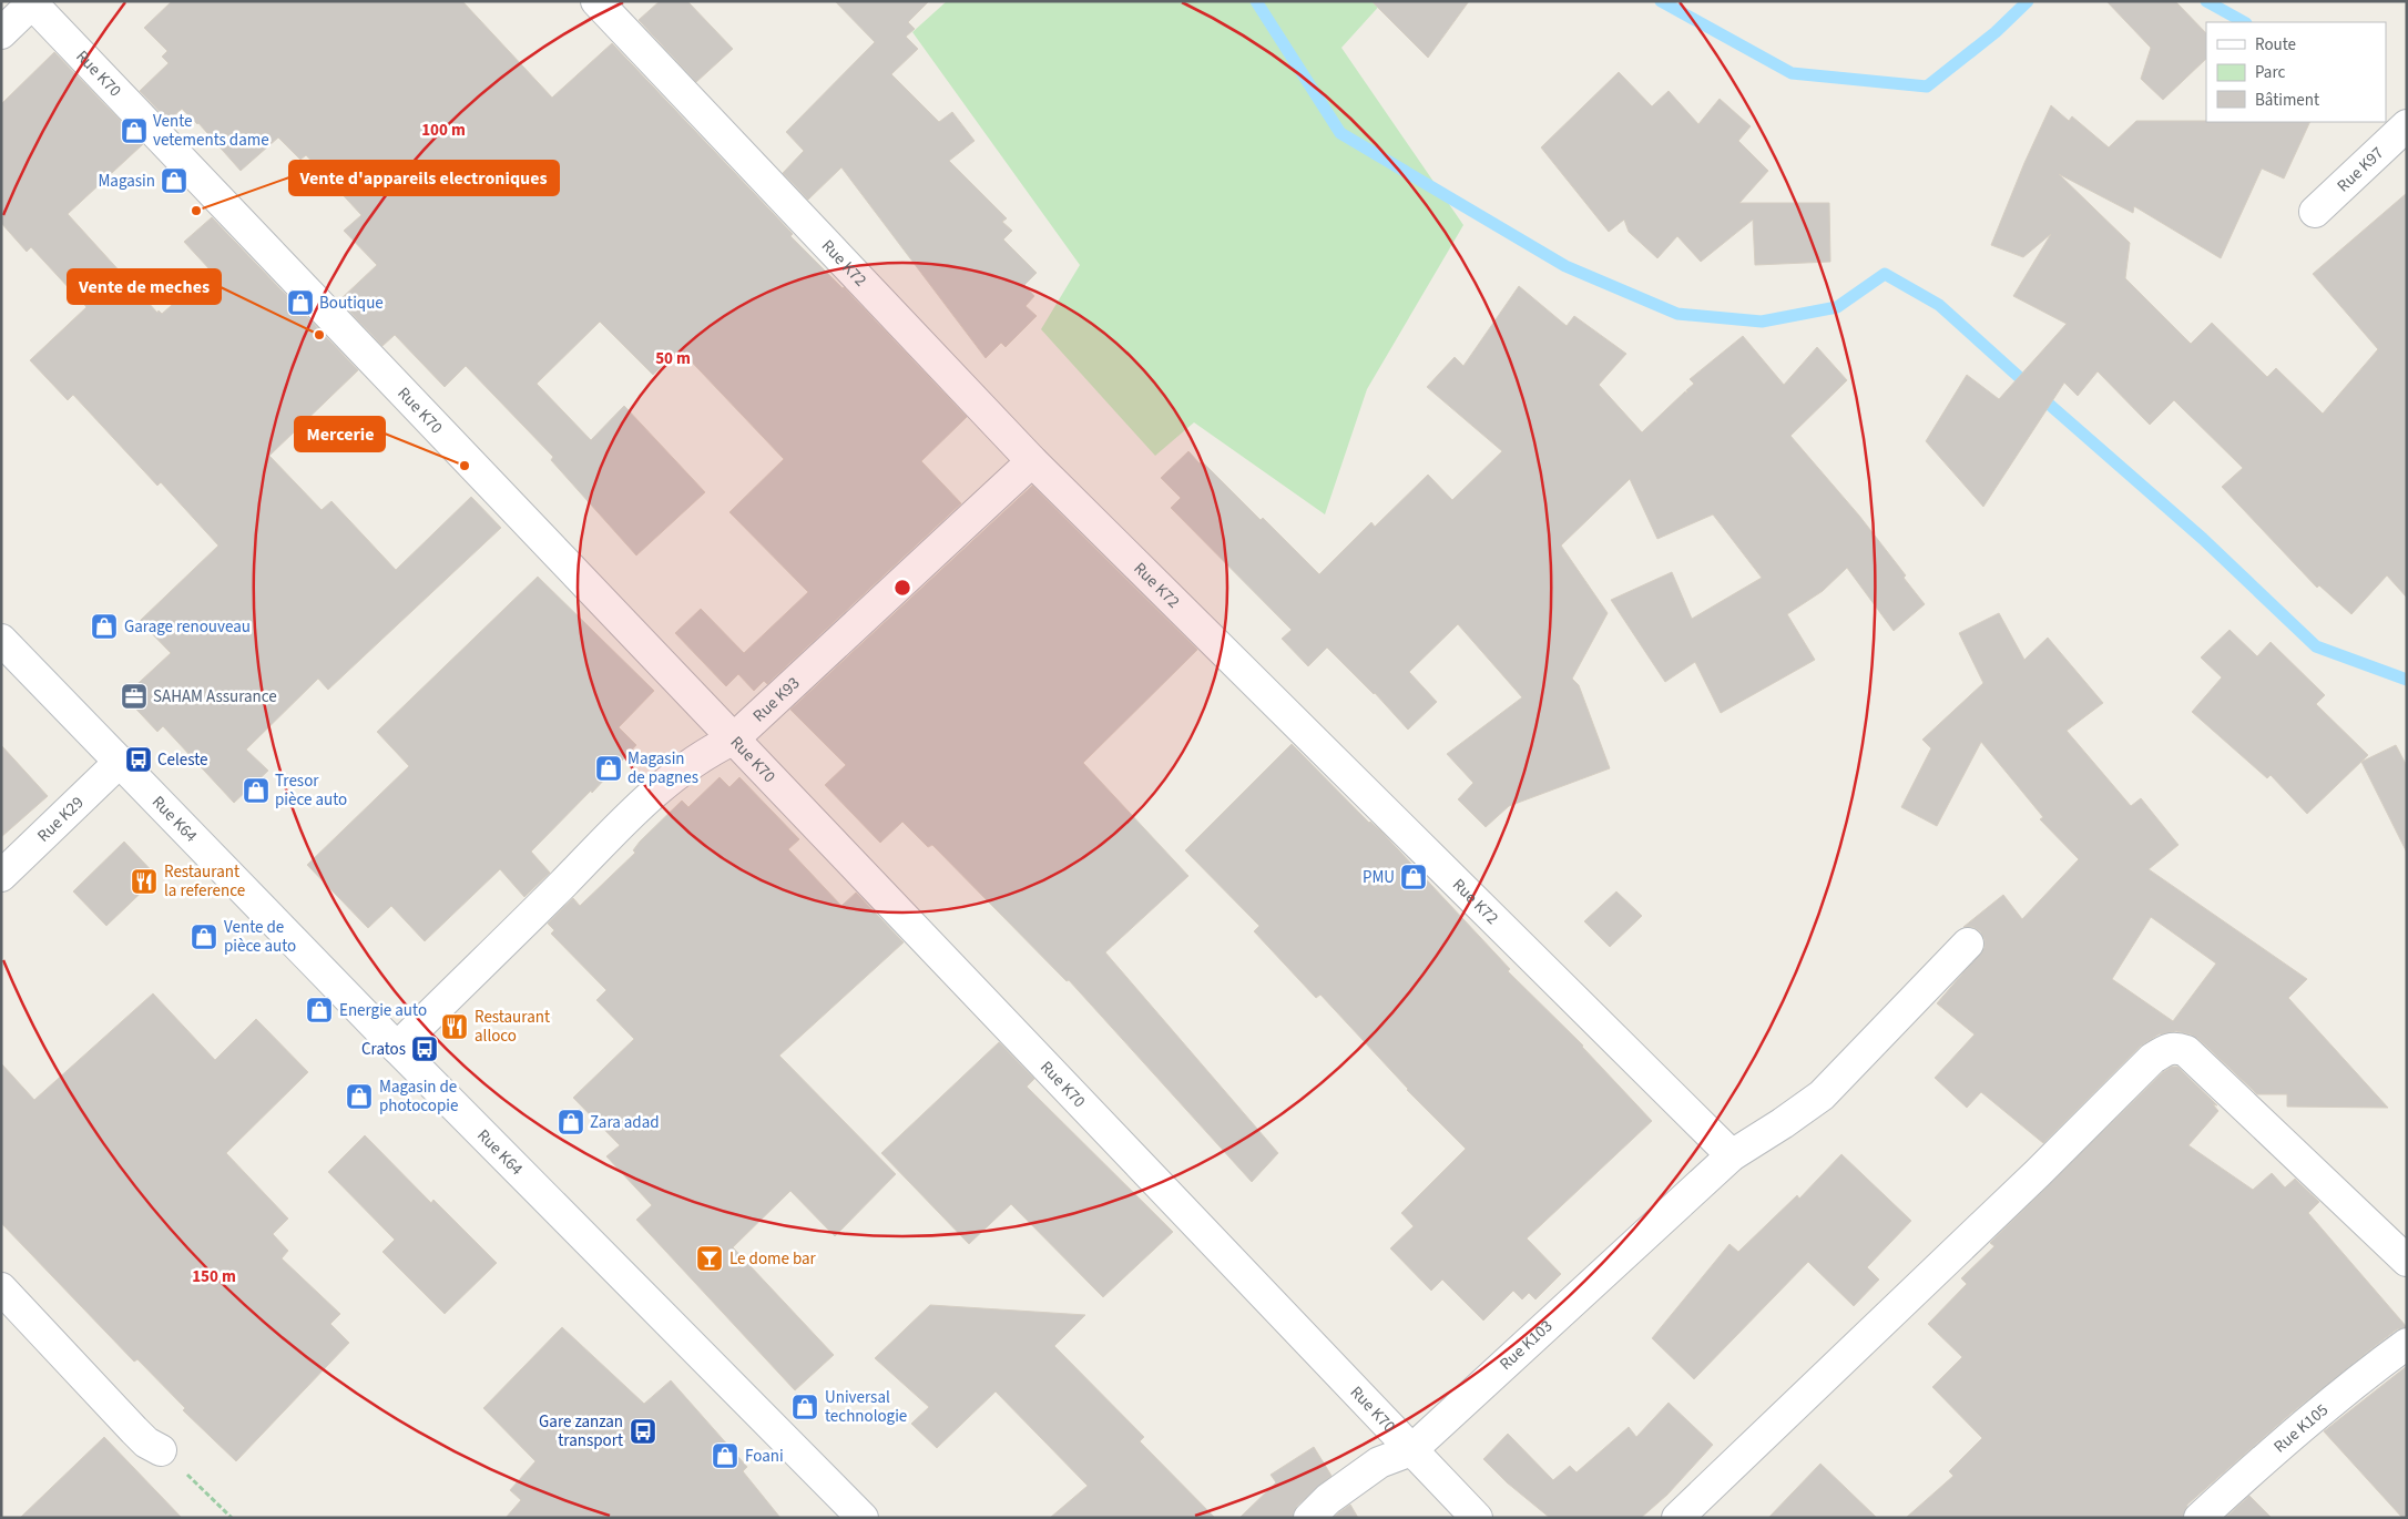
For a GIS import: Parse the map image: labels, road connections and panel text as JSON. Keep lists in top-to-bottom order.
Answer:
{
  "streets": {
    "street": [
      "Rue K70",
      "Rue K97",
      "Rue K72",
      "Rue K93",
      "Rue K29",
      "Rue K64",
      "Rue K103",
      "Rue K105"
    ]
  },
  "crossings": [
    ["Rue K70", "Rue K93"],
    ["Rue K70", "Rue K103"],
    ["Rue K72", "Rue K93"],
    ["Rue K72", "Rue K103"],
    ["Rue K93", "Rue K64"],
    ["Rue K29", "Rue K64"]
  ],
  "places": {
    "shop": [
      "Vente vetements dame",
      "Magasin",
      "Boutique",
      "Garage renouveau",
      "Magasin de pagnes",
      "Tresor pièce auto",
      "PMU",
      "Vente de pièce auto",
      "Energie auto",
      "Magasin de photocopie",
      "Zara adad",
      "Universal technologie",
      "Foani"
    ],
    "other": ["Vente d'appareils electroniques", "Vente de meches", "Mercerie"],
    "office": ["SAHAM Assurance"],
    "bus stop": ["Celeste", "Cratos", "Gare zanzan transport"],
    "restaurant": ["Restaurant la reference", "Restaurant alloco"],
    "bar": ["Le dome bar"]
  },
  "legend": ["Route", "Parc", "Bâtiment"],
  "rings": ["100 m", "50 m", "150 m"]
}
